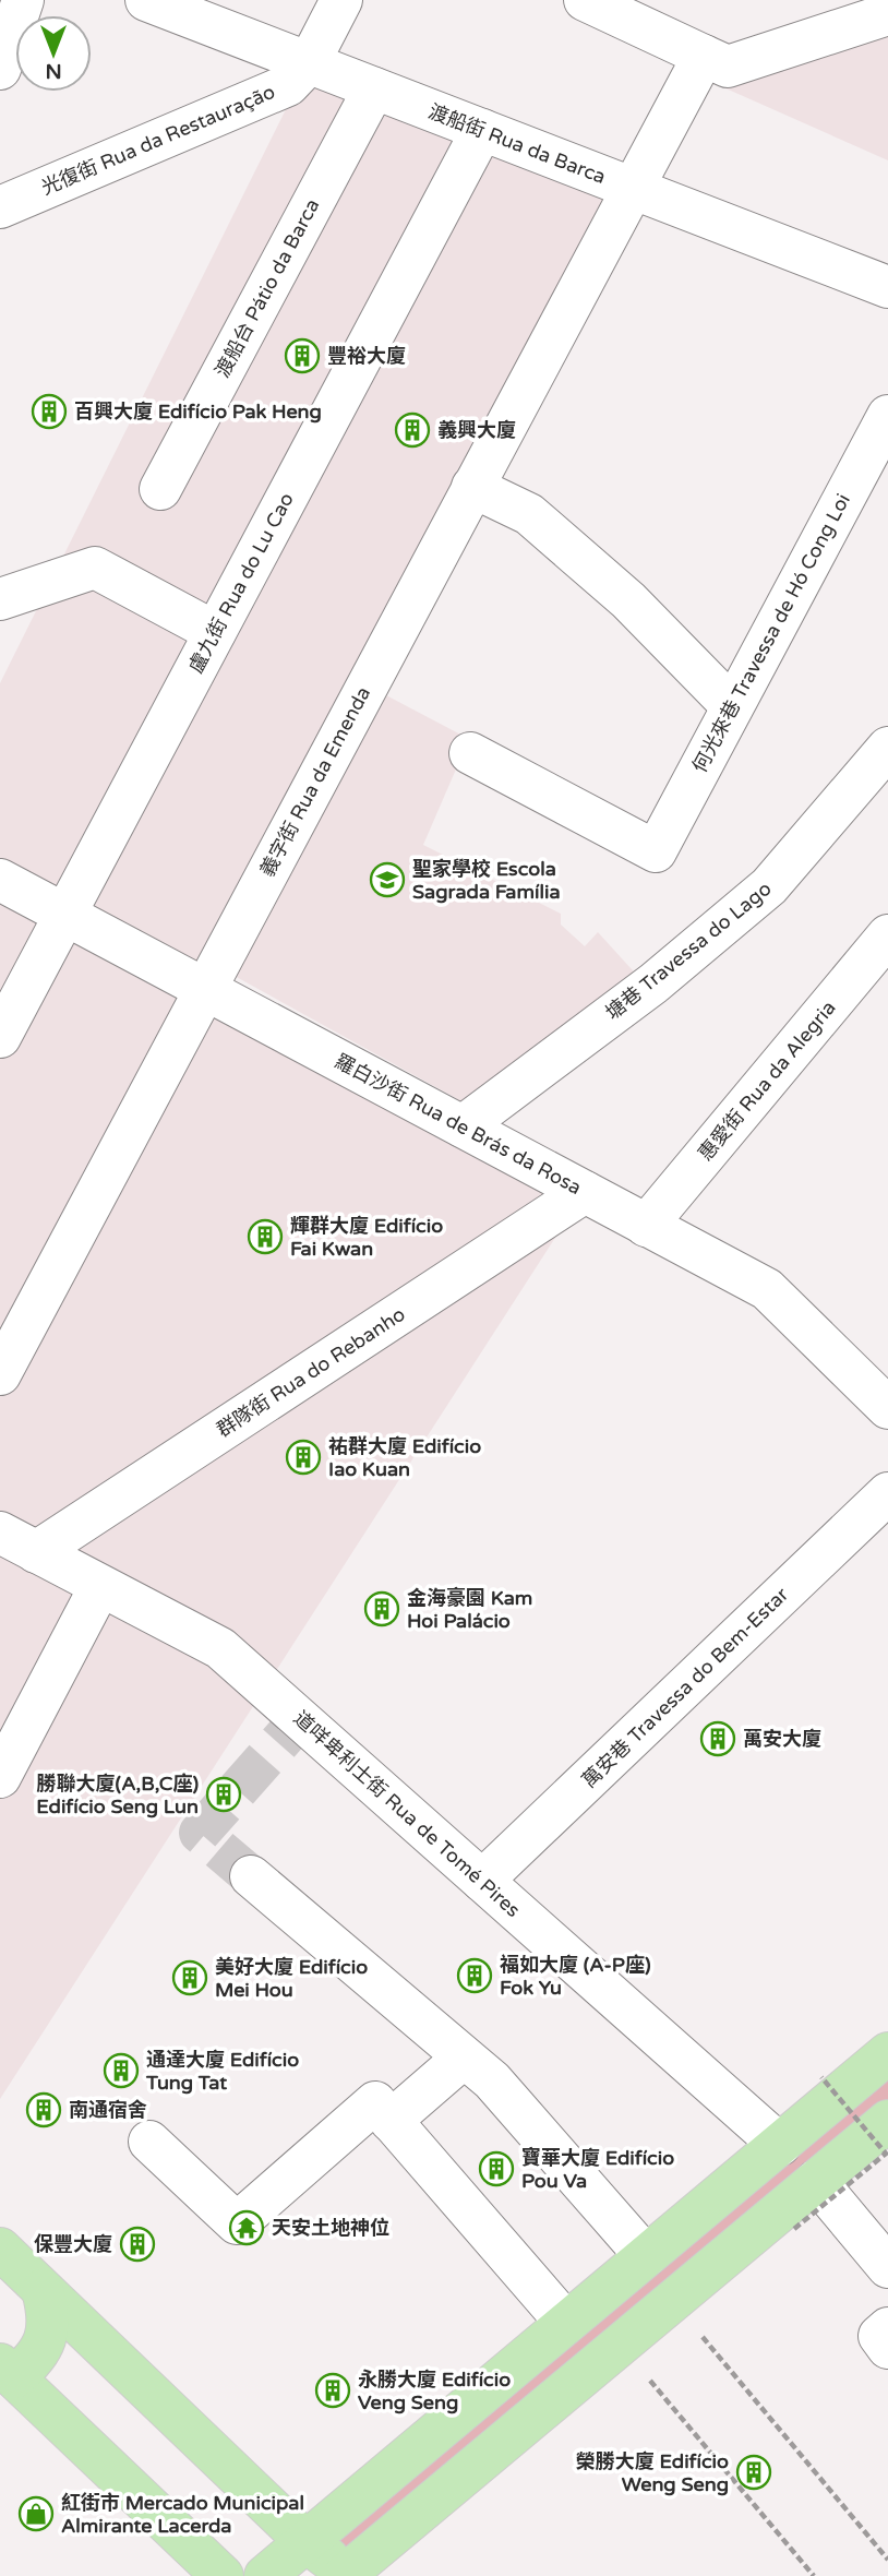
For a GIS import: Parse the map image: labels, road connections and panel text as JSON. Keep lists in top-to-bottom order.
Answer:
{
  "streets": {
    "street": [
      "光復街 Rua da Restauração",
      "渡船街 Rua da Barca",
      "渡船台 Pátio da Barca",
      "盧九街 Rua do Lu Cao",
      "何光來巷 Travessa de Hó Cong Loi",
      "義字街 Rua da Emenda",
      "塘巷 Travessa do Lago",
      "惠愛街 Rua da Alegria",
      "羅白沙街 Rua de Brás da Rosa",
      "群隊街 Rua do Rebanho",
      "萬安巷 Travessa do Bem-Estar",
      "道咩卑利士街 Rua de Tomé Pires"
    ]
  },
  "crossings": [
    ["光復街 Rua da Restauração", "渡船街 Rua da Barca"],
    ["渡船街 Rua da Barca", "渡船台 Pátio da Barca"],
    ["渡船街 Rua da Barca", "盧九街 Rua do Lu Cao"],
    ["渡船街 Rua da Barca", "義字街 Rua da Emenda"],
    ["盧九街 Rua do Lu Cao", "羅白沙街 Rua de Brás da Rosa"],
    ["義字街 Rua da Emenda", "羅白沙街 Rua de Brás da Rosa"],
    ["塘巷 Travessa do Lago", "羅白沙街 Rua de Brás da Rosa"],
    ["惠愛街 Rua da Alegria", "羅白沙街 Rua de Brás da Rosa"],
    ["羅白沙街 Rua de Brás da Rosa", "群隊街 Rua do Rebanho"],
    ["群隊街 Rua do Rebanho", "道咩卑利士街 Rua de Tomé Pires"],
    ["萬安巷 Travessa do Bem-Estar", "道咩卑利士街 Rua de Tomé Pires"]
  ],
  "places": {
    "building": [
      "豐裕大廈",
      "百興大廈 Edifício Pak Heng",
      "義興大廈",
      "輝群大廈 Edifício Fai Kwan",
      "祐群大廈 Edifício Iao Kuan",
      "金海豪園 Kam Hoi Palácio",
      "萬安大廈",
      "勝聯大廈(A,B,C座) Edifício Seng Lun",
      "福如大廈 (A-P座) Fok Yu",
      "美好大廈 Edifício Mei Hou",
      "通達大廈 Edifício Tung Tat",
      "南通宿舍",
      "寶華大廈 Edifício Pou Va",
      "保豐大廈",
      "永勝大廈 Edifício Veng Seng",
      "榮勝大廈 Edifício Weng Seng"
    ],
    "school or university": ["聖家學校 Escola Sagrada Família"],
    "temple": ["天安土地神位"],
    "shop": ["紅街市 Mercado Municipal Almirante Lacerda"]
  },
  "north": "bottom"
}
